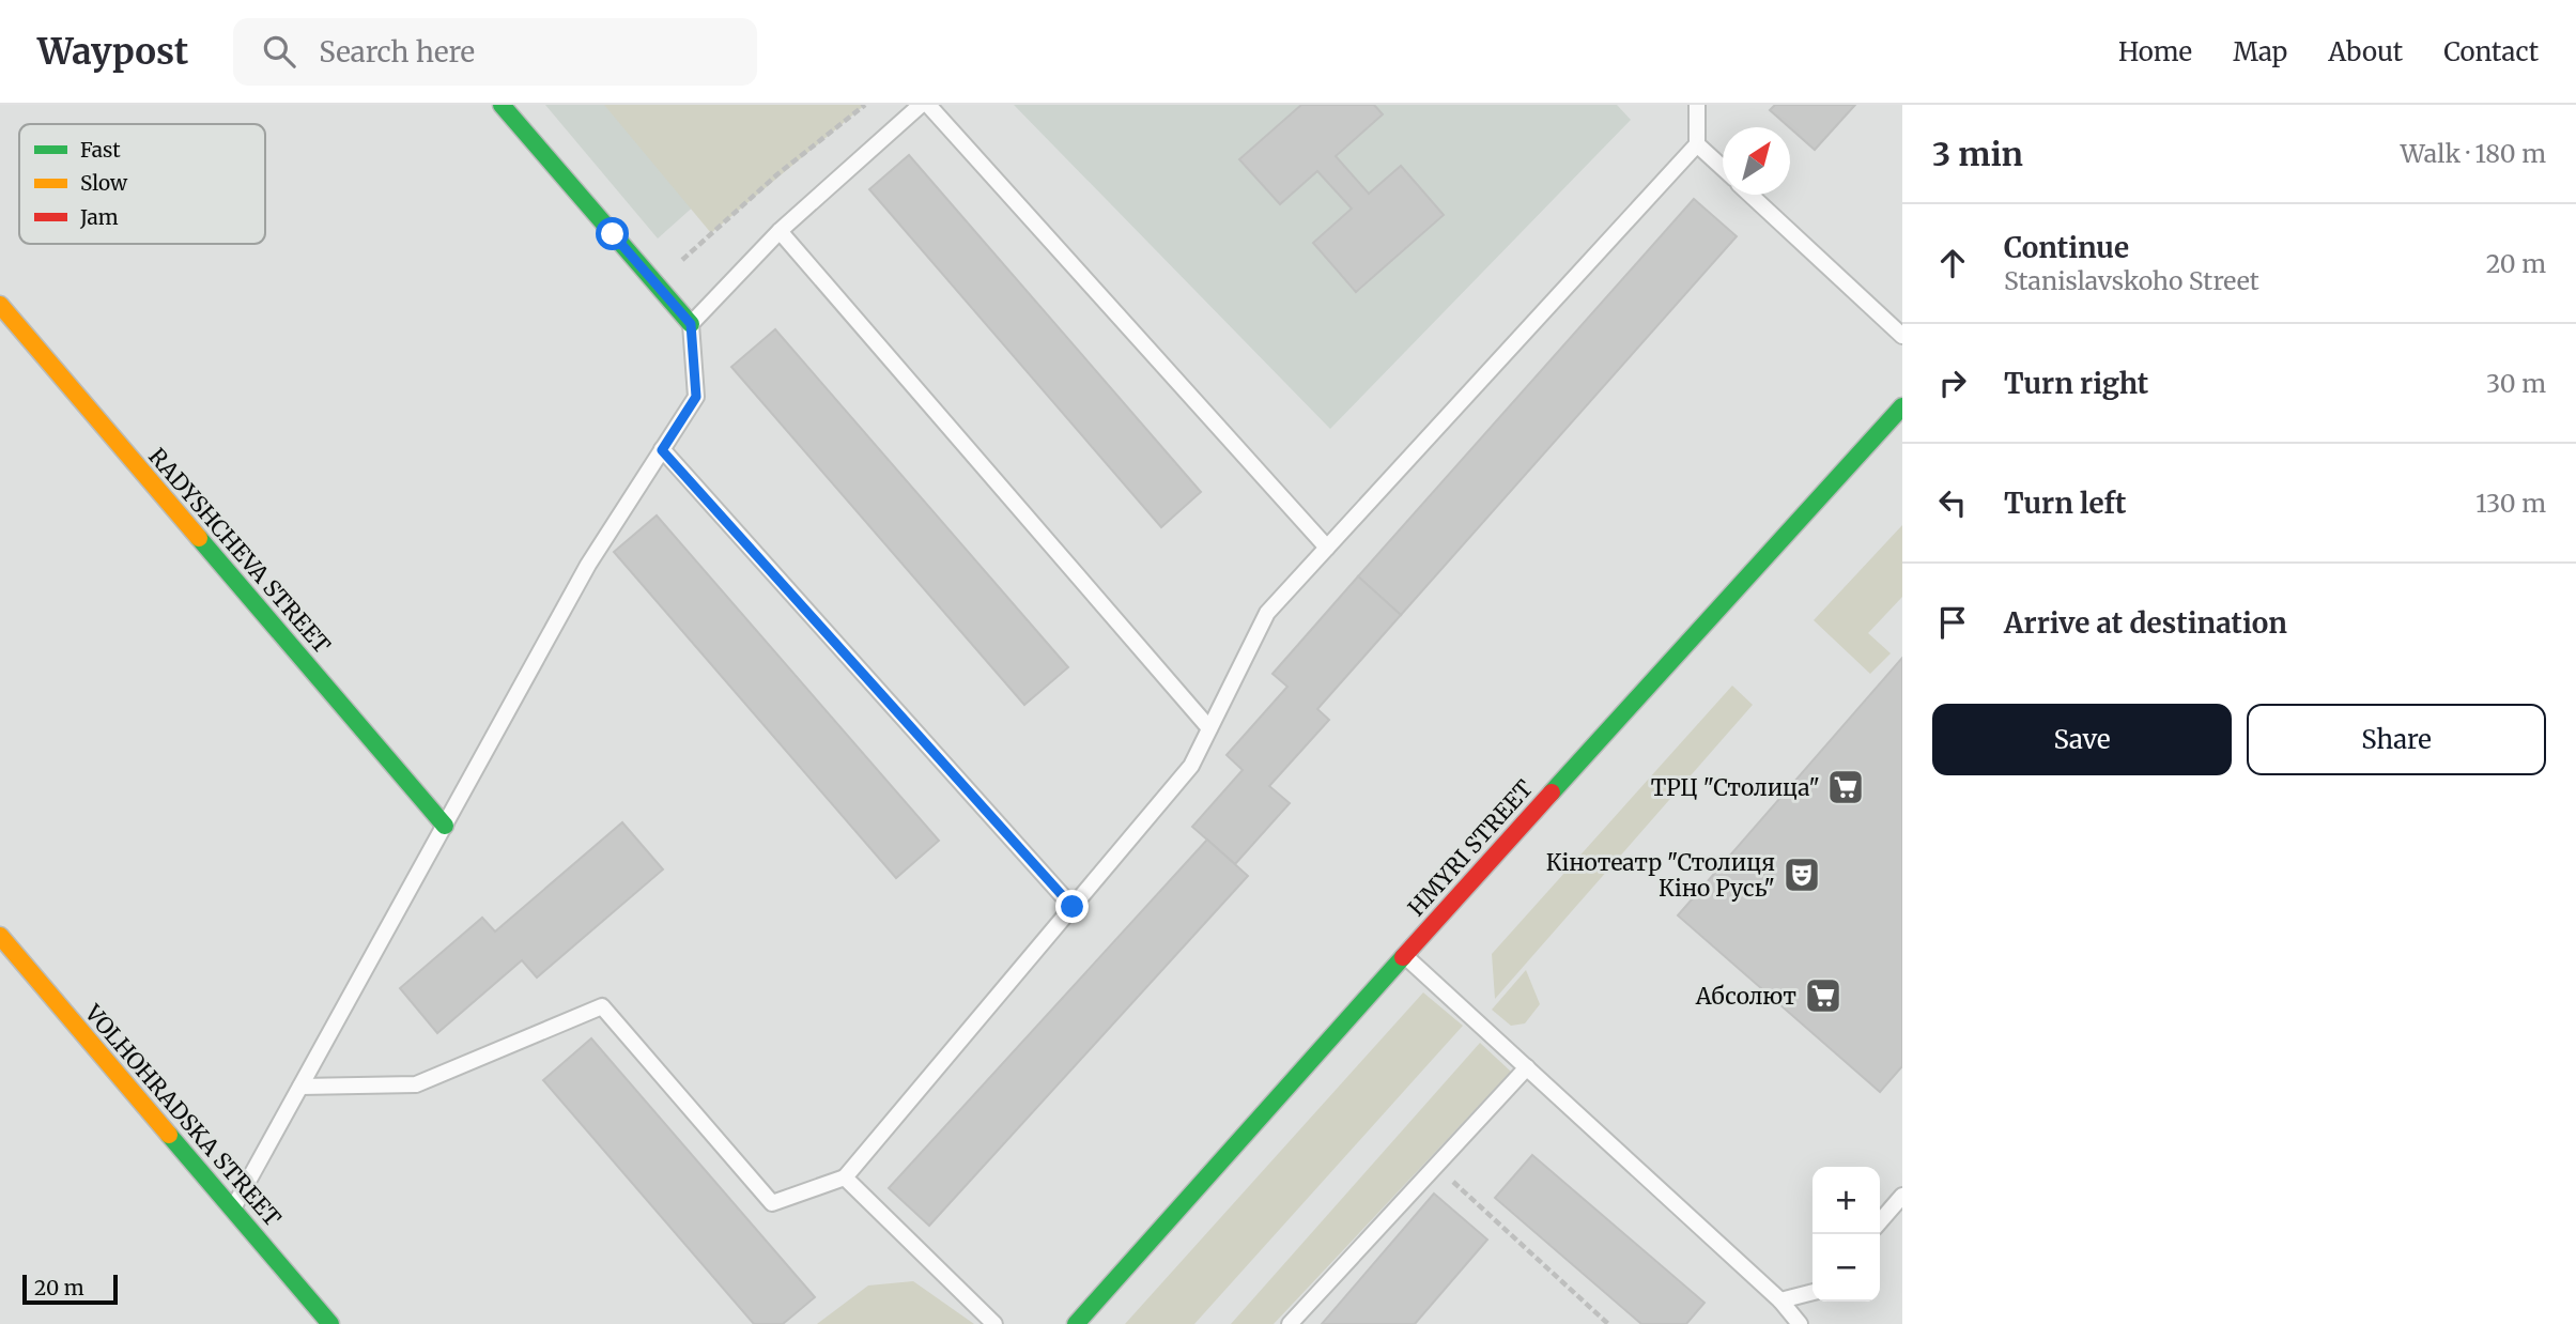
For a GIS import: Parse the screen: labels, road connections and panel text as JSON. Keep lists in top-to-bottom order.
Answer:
{
  "streets": {
    "street": ["RADYSHCHEVA STREET", "HMYRI STREET", "VOLHOHRADSKA STREET"]
  },
  "places": {
    "supermarket": ["ТРЦ \"Столица\"", "Абсолют"],
    "theatre": ["Кінотеатр \"Столиця Кіно Русь\""]
  },
  "legend": ["Fast", "Slow", "Jam"],
  "scale_bar": "20 m",
  "north": "top right",
  "page": {
    "header": "Waypost",
    "search": "Search here",
    "nav": [
      "Home",
      "Map",
      "About",
      "Contact"
    ],
    "heading": ["3 min", "Walk · 180 m"],
    "list": [
      ["Continue", "Stanislavskoho Street", "20 m"],
      ["Turn right", "30 m"],
      ["Turn left", "130 m"],
      "Arrive at destination"
    ],
    "buttons": ["Save", "Share"],
    "map_buttons": ["+", "−"],
    "scale": "20 m"
  }
}
